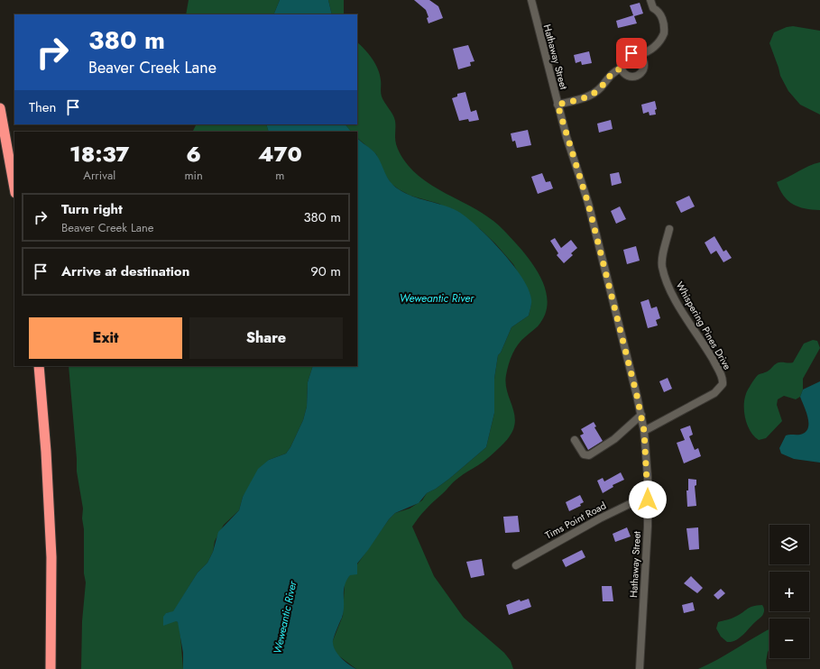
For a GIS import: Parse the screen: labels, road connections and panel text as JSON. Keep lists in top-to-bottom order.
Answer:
{
  "streets": {
    "street": ["Hathaway Street", "Whispering Pines Drive", "Tims Point Road"]
  },
  "crossings": [
    ["Hathaway Street", "Whispering Pines Drive"],
    ["Hathaway Street", "Tims Point Road"]
  ],
  "water": ["Weweantic River"],
  "page": {
    "turn": ["380 m", "Beaver Creek Lane"],
    "then": "Then",
    "eta": [
      "18:37",
      "Arrival",
      "6",
      "min",
      "470",
      "m"
    ],
    "list": [
      {
        "name": "Turn right",
        "note": "Beaver Creek Lane",
        "value": "380 m"
      },
      {
        "name": "Arrive at destination",
        "value": "90 m"
      }
    ],
    "buttons": ["Exit", "Share"],
    "map_buttons": ["+", "−"]
  }
}
